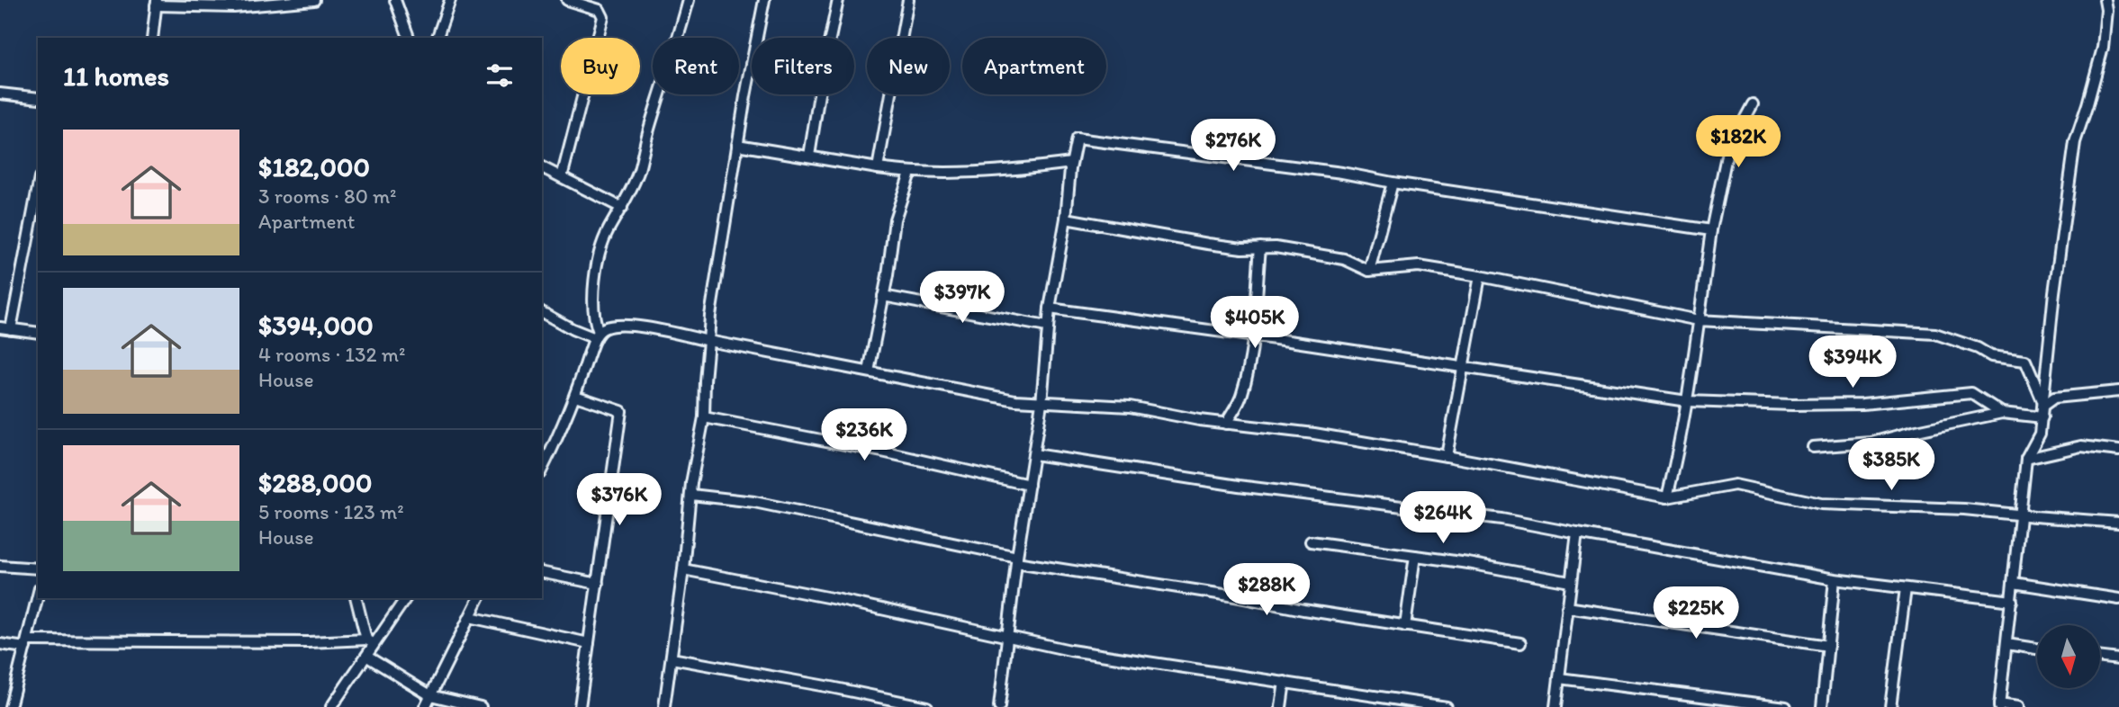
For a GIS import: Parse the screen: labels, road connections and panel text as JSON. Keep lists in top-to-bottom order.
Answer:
{
  "north": "bottom",
  "page": {
    "chip": [
      "Buy",
      "Rent",
      "Filters",
      "New",
      "Apartment"
    ],
    "heading": "11 homes",
    "list": [
      {
        "name": "$182,000",
        "note": "3 rooms · 80 m² · Apartment"
      },
      {
        "name": "$394,000",
        "note": "4 rooms · 132 m² · House"
      },
      {
        "name": "$288,000",
        "note": "5 rooms · 123 m² · House"
      }
    ],
    "price": [
      "$182K",
      "$276K",
      "$397K",
      "$405K",
      "$394K",
      "$236K",
      "$385K",
      "$376K",
      "$264K",
      "$288K",
      "$225K"
    ]
  }
}
